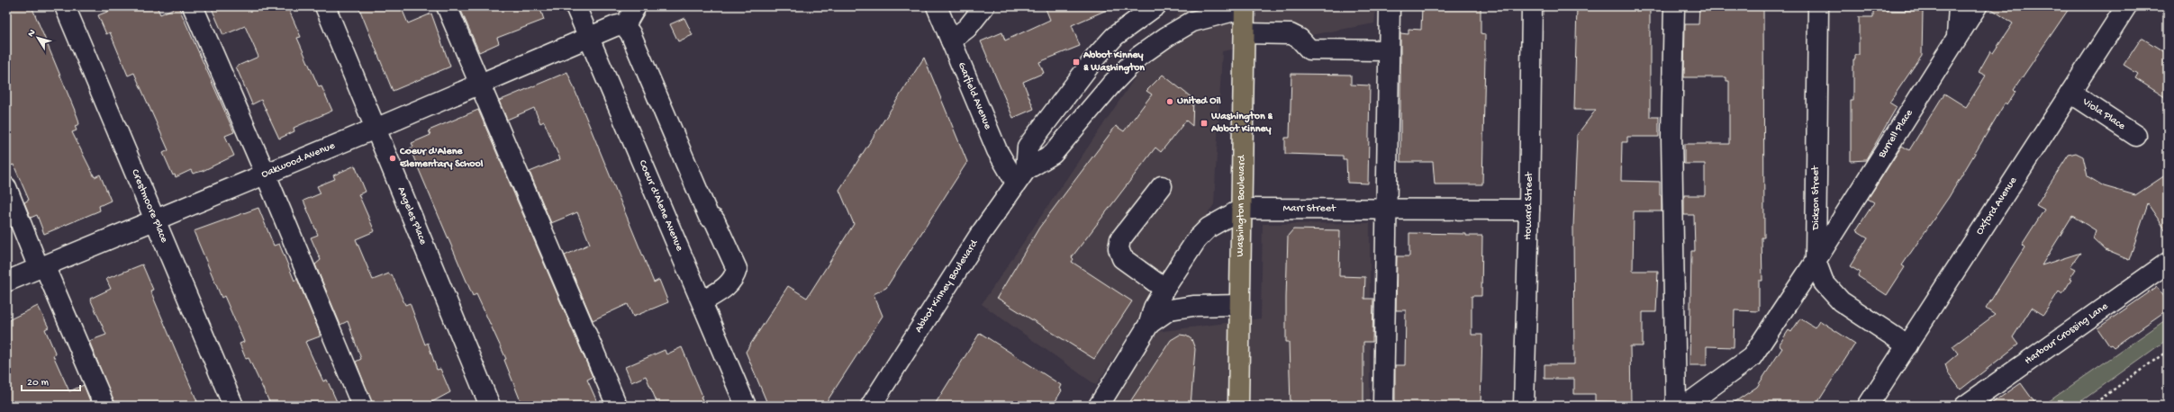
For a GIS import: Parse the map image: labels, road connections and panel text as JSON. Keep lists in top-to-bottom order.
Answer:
{
  "streets": {
    "main road": ["Washington Boulevard"],
    "street": [
      "Garfield Avenue",
      "Viola Place",
      "Burrell Place",
      "Oakwood Avenue",
      "Dickson Street",
      "Crestmoore Place",
      "Coeur d'Alene Avenue",
      "Howard Street",
      "Oxford Avenue",
      "Marr Street",
      "Angeles Place",
      "Abbot Kinney Boulevard",
      "Harbour Crossing Lane"
    ]
  },
  "crossings": [
    ["Garfield Avenue", "Abbot Kinney Boulevard"],
    ["Viola Place", "Oxford Avenue"],
    ["Burrell Place", "Dickson Street"],
    ["Oakwood Avenue", "Crestmoore Place"],
    ["Oakwood Avenue", "Coeur d'Alene Avenue"],
    ["Oakwood Avenue", "Angeles Place"],
    ["Dickson Street", "Oxford Avenue"],
    ["Washington Boulevard", "Marr Street"],
    ["Washington Boulevard", "Abbot Kinney Boulevard"],
    ["Howard Street", "Marr Street"]
  ],
  "places": {
    "transit": ["Abbot Kinney & Washington", "Washington & Abbot Kinney"],
    "other": ["United Oil", "Coeur d'Alene Elementary School"]
  },
  "scale_bar": "20 m",
  "north": "top left"
}
